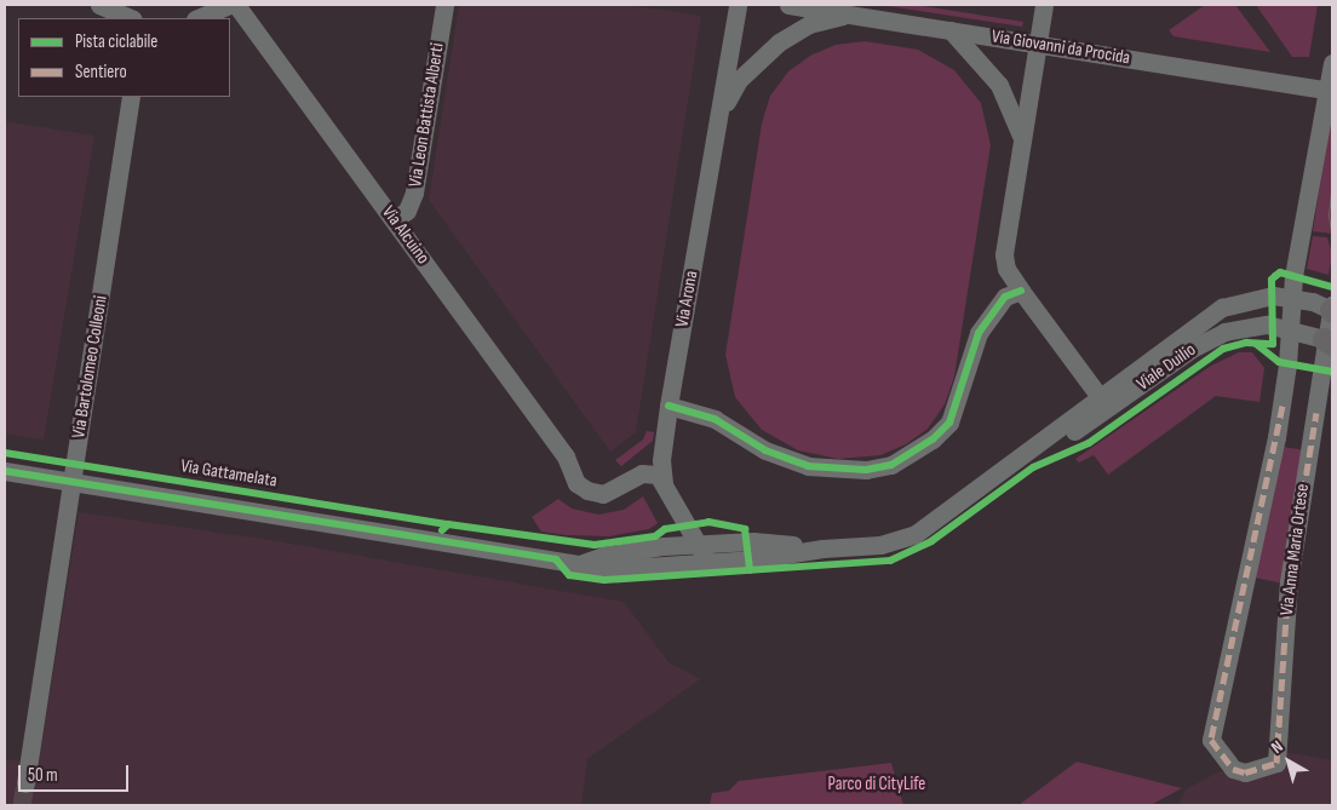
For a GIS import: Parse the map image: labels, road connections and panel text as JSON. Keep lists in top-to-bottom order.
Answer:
{
  "streets": {
    "street": [
      "Via Giovanni da Procida",
      "Via Leon Battista Alberti",
      "Via Alcuino",
      "Via Arona",
      "Via Bartolomeo Colleoni",
      "Viale Duilio",
      "Via Gattamelata",
      "Via Anna Maria Ortese"
    ]
  },
  "crossings": [
    ["Via Giovanni da Procida", "Via Arona"],
    ["Via Giovanni da Procida", "Via Anna Maria Ortese"],
    ["Via Leon Battista Alberti", "Via Alcuino"],
    ["Via Alcuino", "Via Arona"],
    ["Via Bartolomeo Colleoni", "Via Gattamelata"],
    ["Viale Duilio", "Via Gattamelata"],
    ["Viale Duilio", "Via Anna Maria Ortese"]
  ],
  "parks": ["Parco di CityLife"],
  "legend": ["Pista ciclabile", "Sentiero"],
  "scale_bar": "50 m",
  "north": "top left"
}
